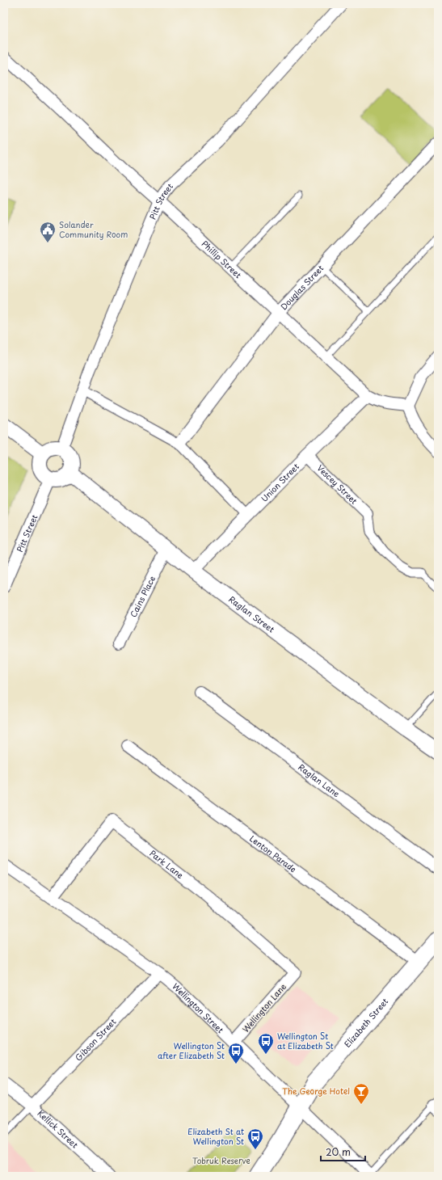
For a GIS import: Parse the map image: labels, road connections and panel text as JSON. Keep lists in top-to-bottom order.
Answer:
{
  "streets": {
    "main road": ["Elizabeth Street"],
    "street": [
      "Pitt Street",
      "Phillip Street",
      "Douglas Street",
      "Union Street",
      "Vescey Street",
      "Cains Place",
      "Raglan Street",
      "Raglan Lane",
      "Lenton Parade",
      "Park Lane",
      "Wellington Lane",
      "Wellington Street",
      "Gibson Street",
      "Kellick Street"
    ]
  },
  "crossings": [
    ["Pitt Street", "Phillip Street"],
    ["Pitt Street", "Raglan Street"],
    ["Phillip Street", "Douglas Street"],
    ["Phillip Street", "Union Street"],
    ["Union Street", "Vescey Street"],
    ["Union Street", "Raglan Street"],
    ["Cains Place", "Raglan Street"],
    ["Lenton Parade", "Elizabeth Street"],
    ["Park Lane", "Wellington Lane"],
    ["Park Lane", "Wellington Street"],
    ["Wellington Lane", "Wellington Street"],
    ["Wellington Street", "Elizabeth Street"],
    ["Wellington Street", "Gibson Street"],
    ["Gibson Street", "Kellick Street"]
  ],
  "parks": ["Tobruk Reserve"],
  "places": {
    "public building": ["Solander Community Room"],
    "bus stop": ["Wellington St at Elizabeth St", "Wellington St after Elizabeth St", "Elizabeth St at Wellington St"],
    "bar": ["The George Hotel"]
  },
  "scale_bar": "20 m"
}
